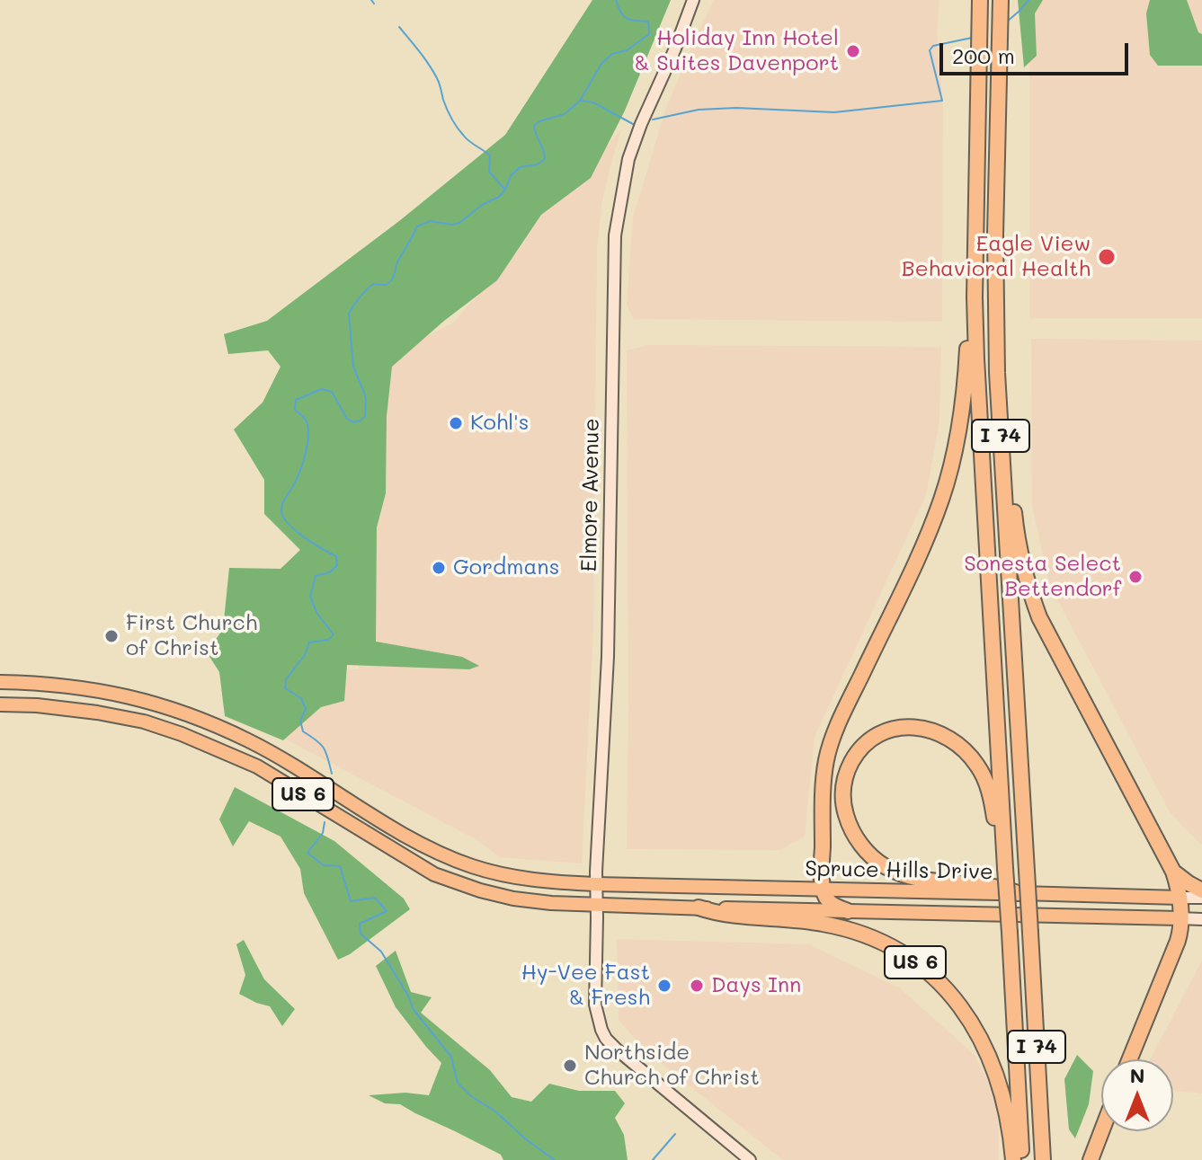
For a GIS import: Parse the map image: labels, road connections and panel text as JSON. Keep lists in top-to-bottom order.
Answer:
{
  "streets": {
    "highway": ["I 74", "US 6"],
    "main road": ["Elmore Avenue", "Spruce Hills Drive"]
  },
  "crossings": [
    ["I 74", "Spruce Hills Drive"],
    ["Elmore Avenue", "US 6"],
    ["Elmore Avenue", "Spruce Hills Drive"],
    ["US 6", "Spruce Hills Drive"]
  ],
  "places": [
    "Holiday Inn Hotel & Suites Davenport",
    "Eagle View Behavioral Health",
    "Kohl's",
    "Gordmans",
    "Sonesta Select Bettendorf",
    "First Church of Christ",
    "Hy-Vee Fast & Fresh",
    "Days Inn",
    "Northside Church of Christ"
  ],
  "scale_bar": "200 m",
  "north": "top"
}
